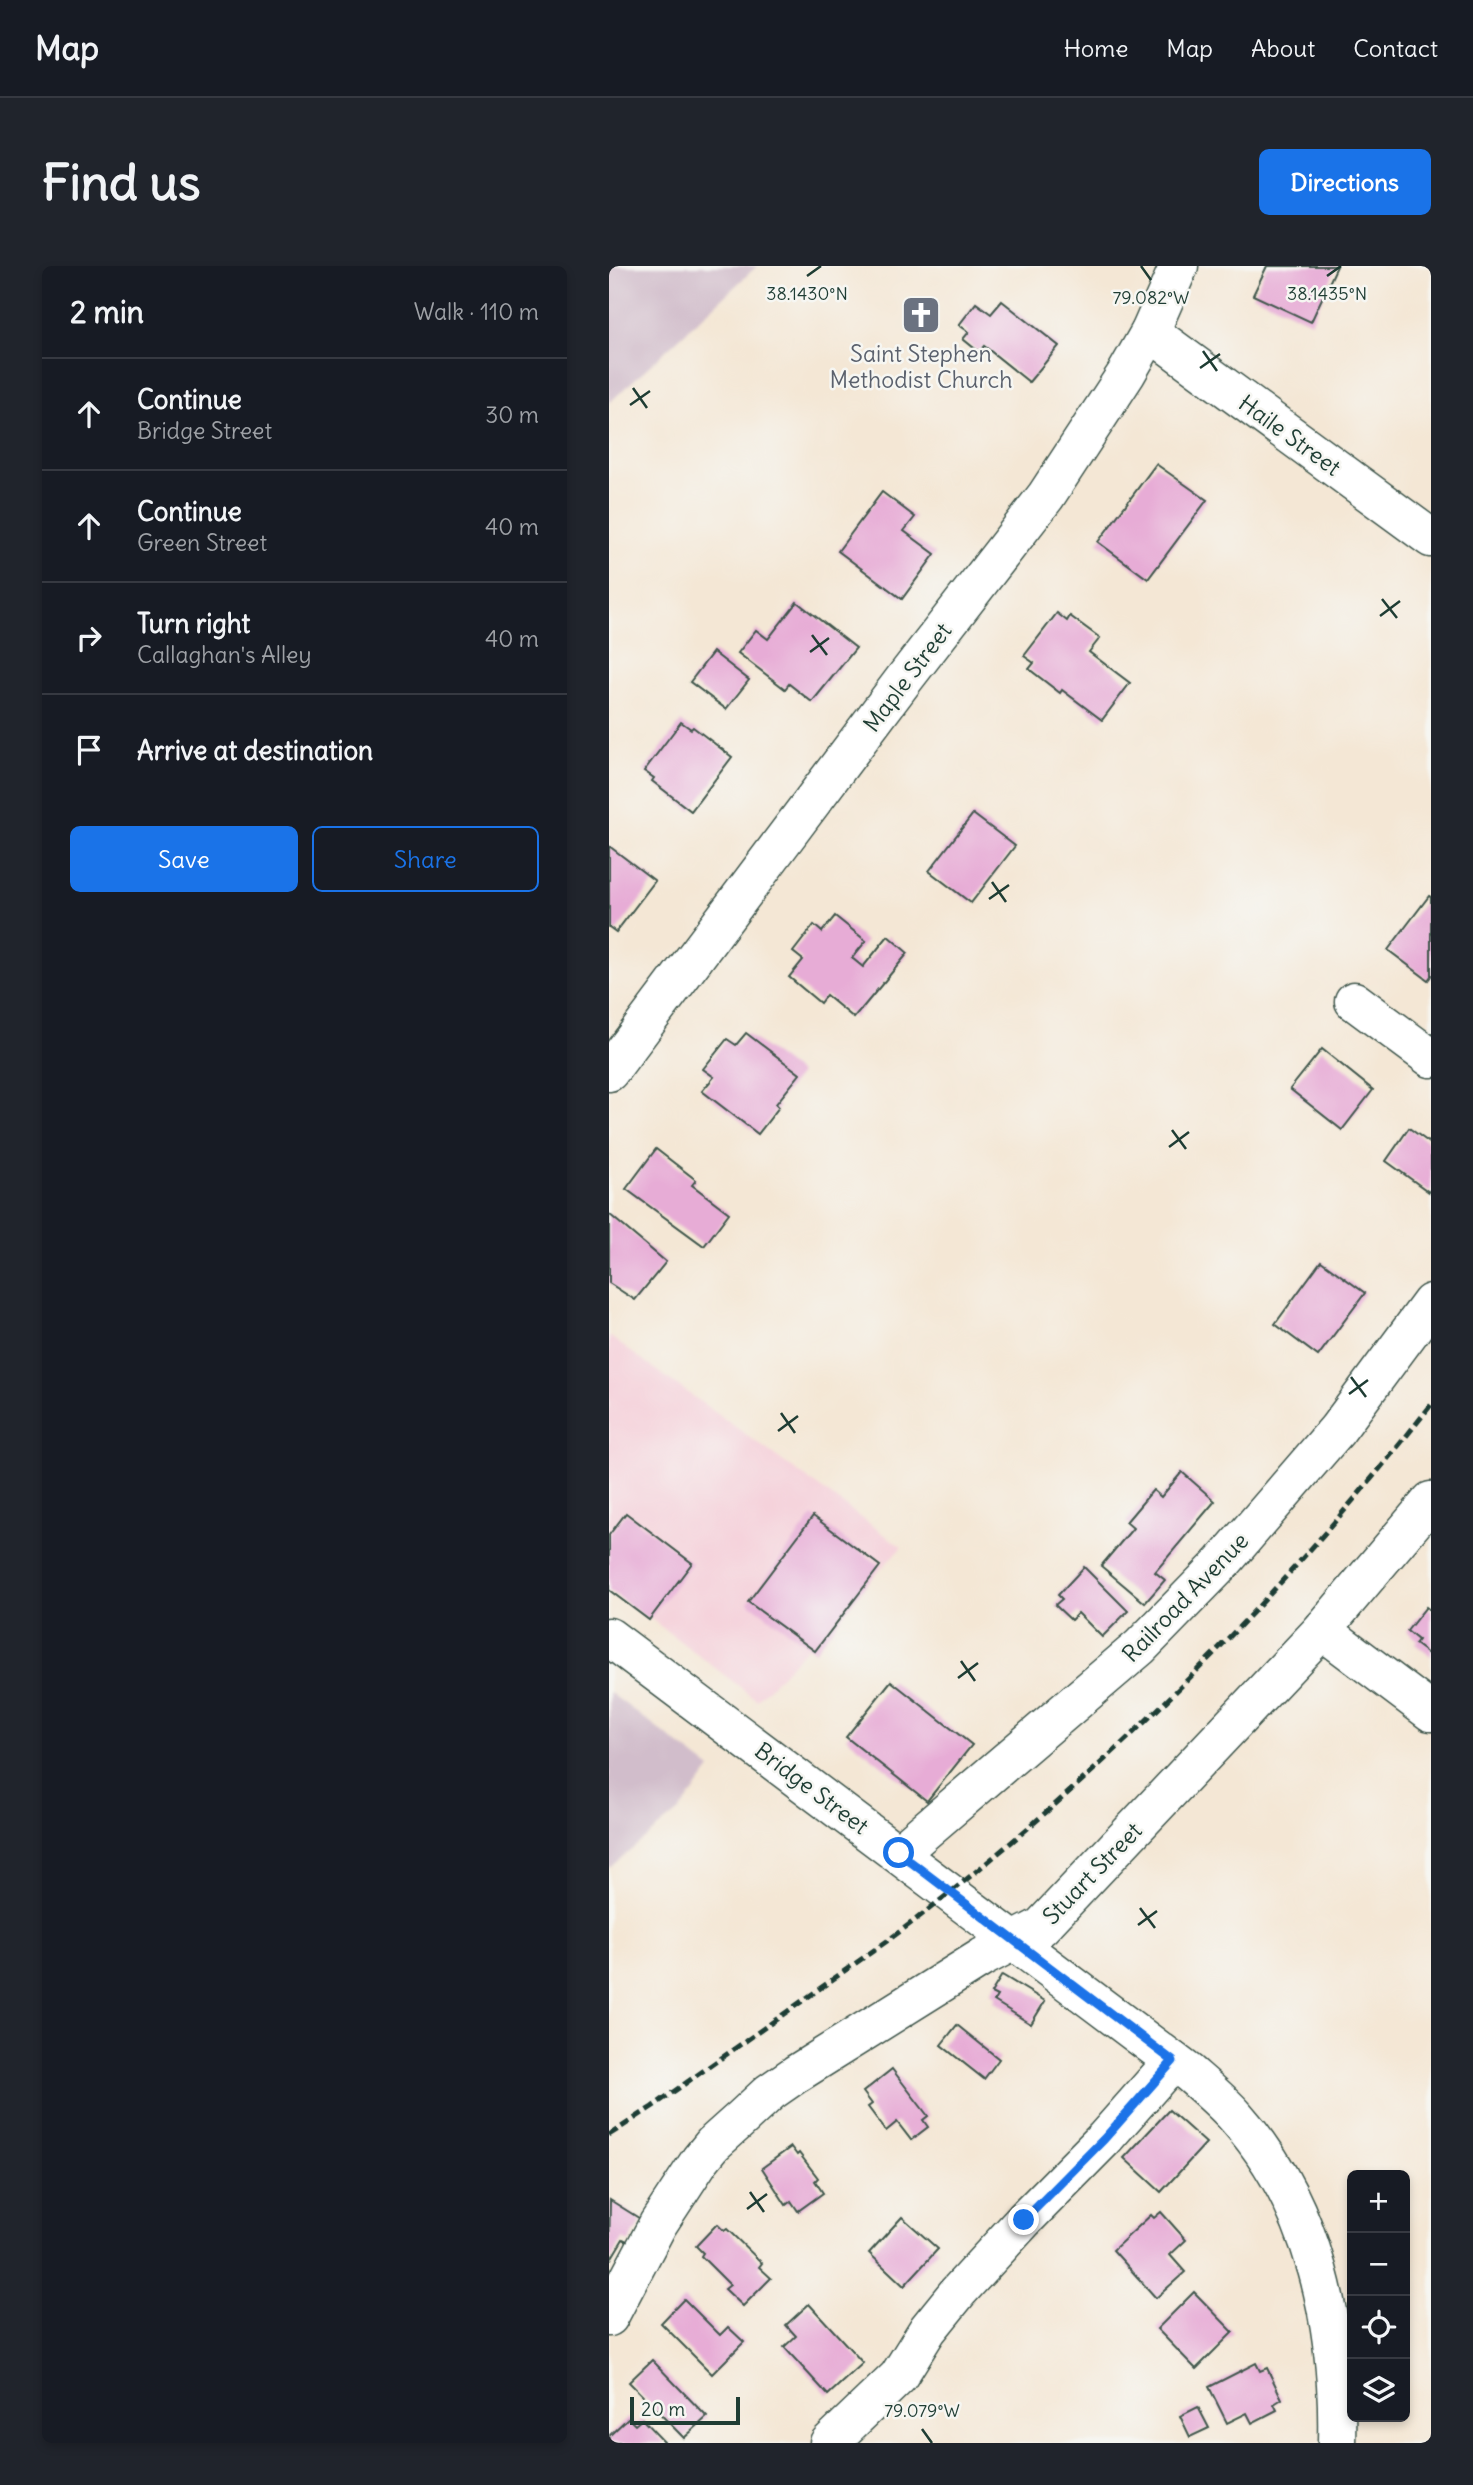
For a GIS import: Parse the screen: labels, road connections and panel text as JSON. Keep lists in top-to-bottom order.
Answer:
{
  "streets": {
    "street": [
      "Haile Street",
      "Maple Street",
      "Railroad Avenue",
      "Bridge Street",
      "Stuart Street"
    ]
  },
  "crossings": [
    ["Haile Street", "Maple Street"],
    ["Railroad Avenue", "Bridge Street"],
    ["Bridge Street", "Stuart Street"]
  ],
  "places": {
    "church": ["Saint Stephen Methodist Church"]
  },
  "scale_bar": "20 m",
  "page": {
    "header": "Map",
    "nav": [
      "Home",
      "Map",
      "About",
      "Contact"
    ],
    "buttons": [
      "Directions",
      ["Save", "Share"]
    ],
    "title": "Find us",
    "heading": ["2 min", "Walk · 110 m"],
    "list": [
      ["Continue", "Bridge Street", "30 m"],
      ["Continue", "Green Street", "40 m"],
      ["Turn right", "Callaghan's Alley", "40 m"],
      "Arrive at destination"
    ],
    "map_buttons": ["+", "−"],
    "scale": "20 m"
  },
  "coordinates": [
    "38.1430°N",
    "38.1435°N",
    "79.082°W",
    "79.079°W"
  ]
}
